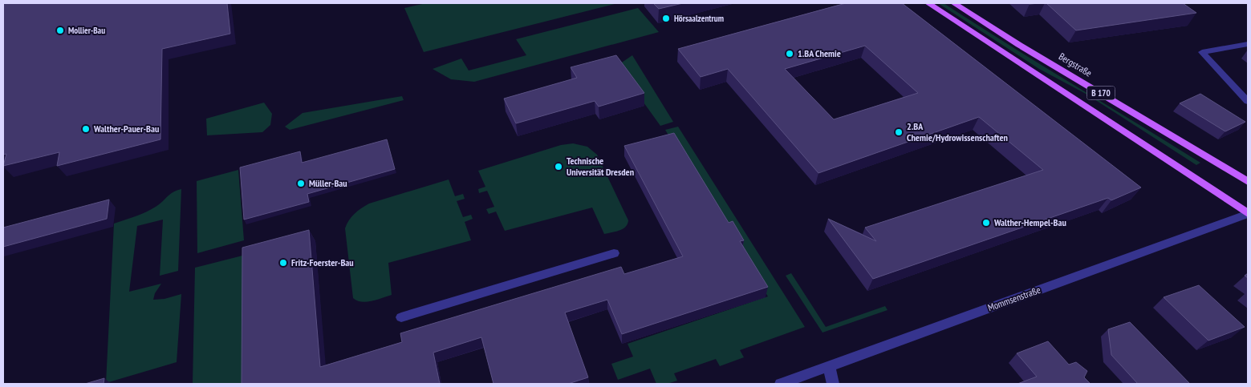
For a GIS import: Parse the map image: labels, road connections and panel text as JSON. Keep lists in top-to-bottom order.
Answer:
{
  "streets": {
    "main road": ["Bergstraße", "B 170"],
    "street": ["Mommsenstraße"]
  },
  "crossings": [
    ["B 170", "Mommsenstraße"]
  ],
  "places": [
    "Hörsaalzentrum",
    "Mollier-Bau",
    "1.BA Chemie",
    "Walther-Pauer-Bau",
    "2.BA Chemie/Hydrowissenschaften",
    "Technische Universität Dresden",
    "Müller-Bau",
    "Walther-Hempel-Bau",
    "Fritz-Foerster-Bau"
  ]
}
